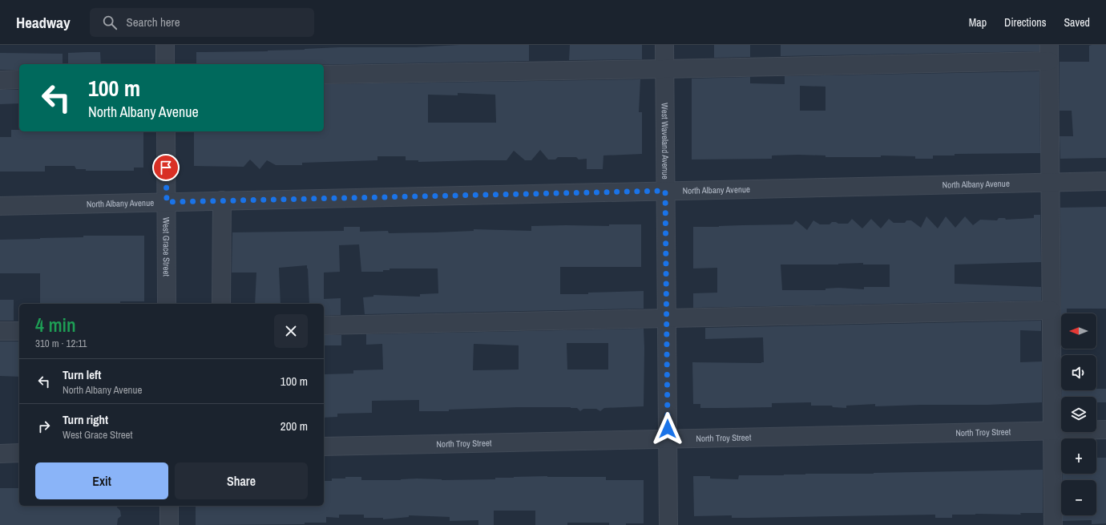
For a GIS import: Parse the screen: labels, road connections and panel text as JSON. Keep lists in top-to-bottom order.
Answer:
{
  "streets": {
    "street": [
      "West Waveland Avenue",
      "North Albany Avenue",
      "West Grace Street",
      "North Troy Street"
    ]
  },
  "crossings": [
    ["West Waveland Avenue", "North Albany Avenue"],
    ["West Waveland Avenue", "North Troy Street"],
    ["North Albany Avenue", "West Grace Street"]
  ],
  "north": "left",
  "page": {
    "header": "Headway",
    "search": "Search here",
    "nav": ["Map", "Directions", "Saved"],
    "turn": ["100 m", "North Albany Avenue"],
    "heading": ["4 min", "310 m · 12:11"],
    "map_buttons": ["+", "−"],
    "list": [
      {
        "name": "Turn left",
        "note": "North Albany Avenue",
        "value": "100 m"
      },
      {
        "name": "Turn right",
        "note": "West Grace Street",
        "value": "200 m"
      }
    ],
    "buttons": ["Exit", "Share"]
  }
}
